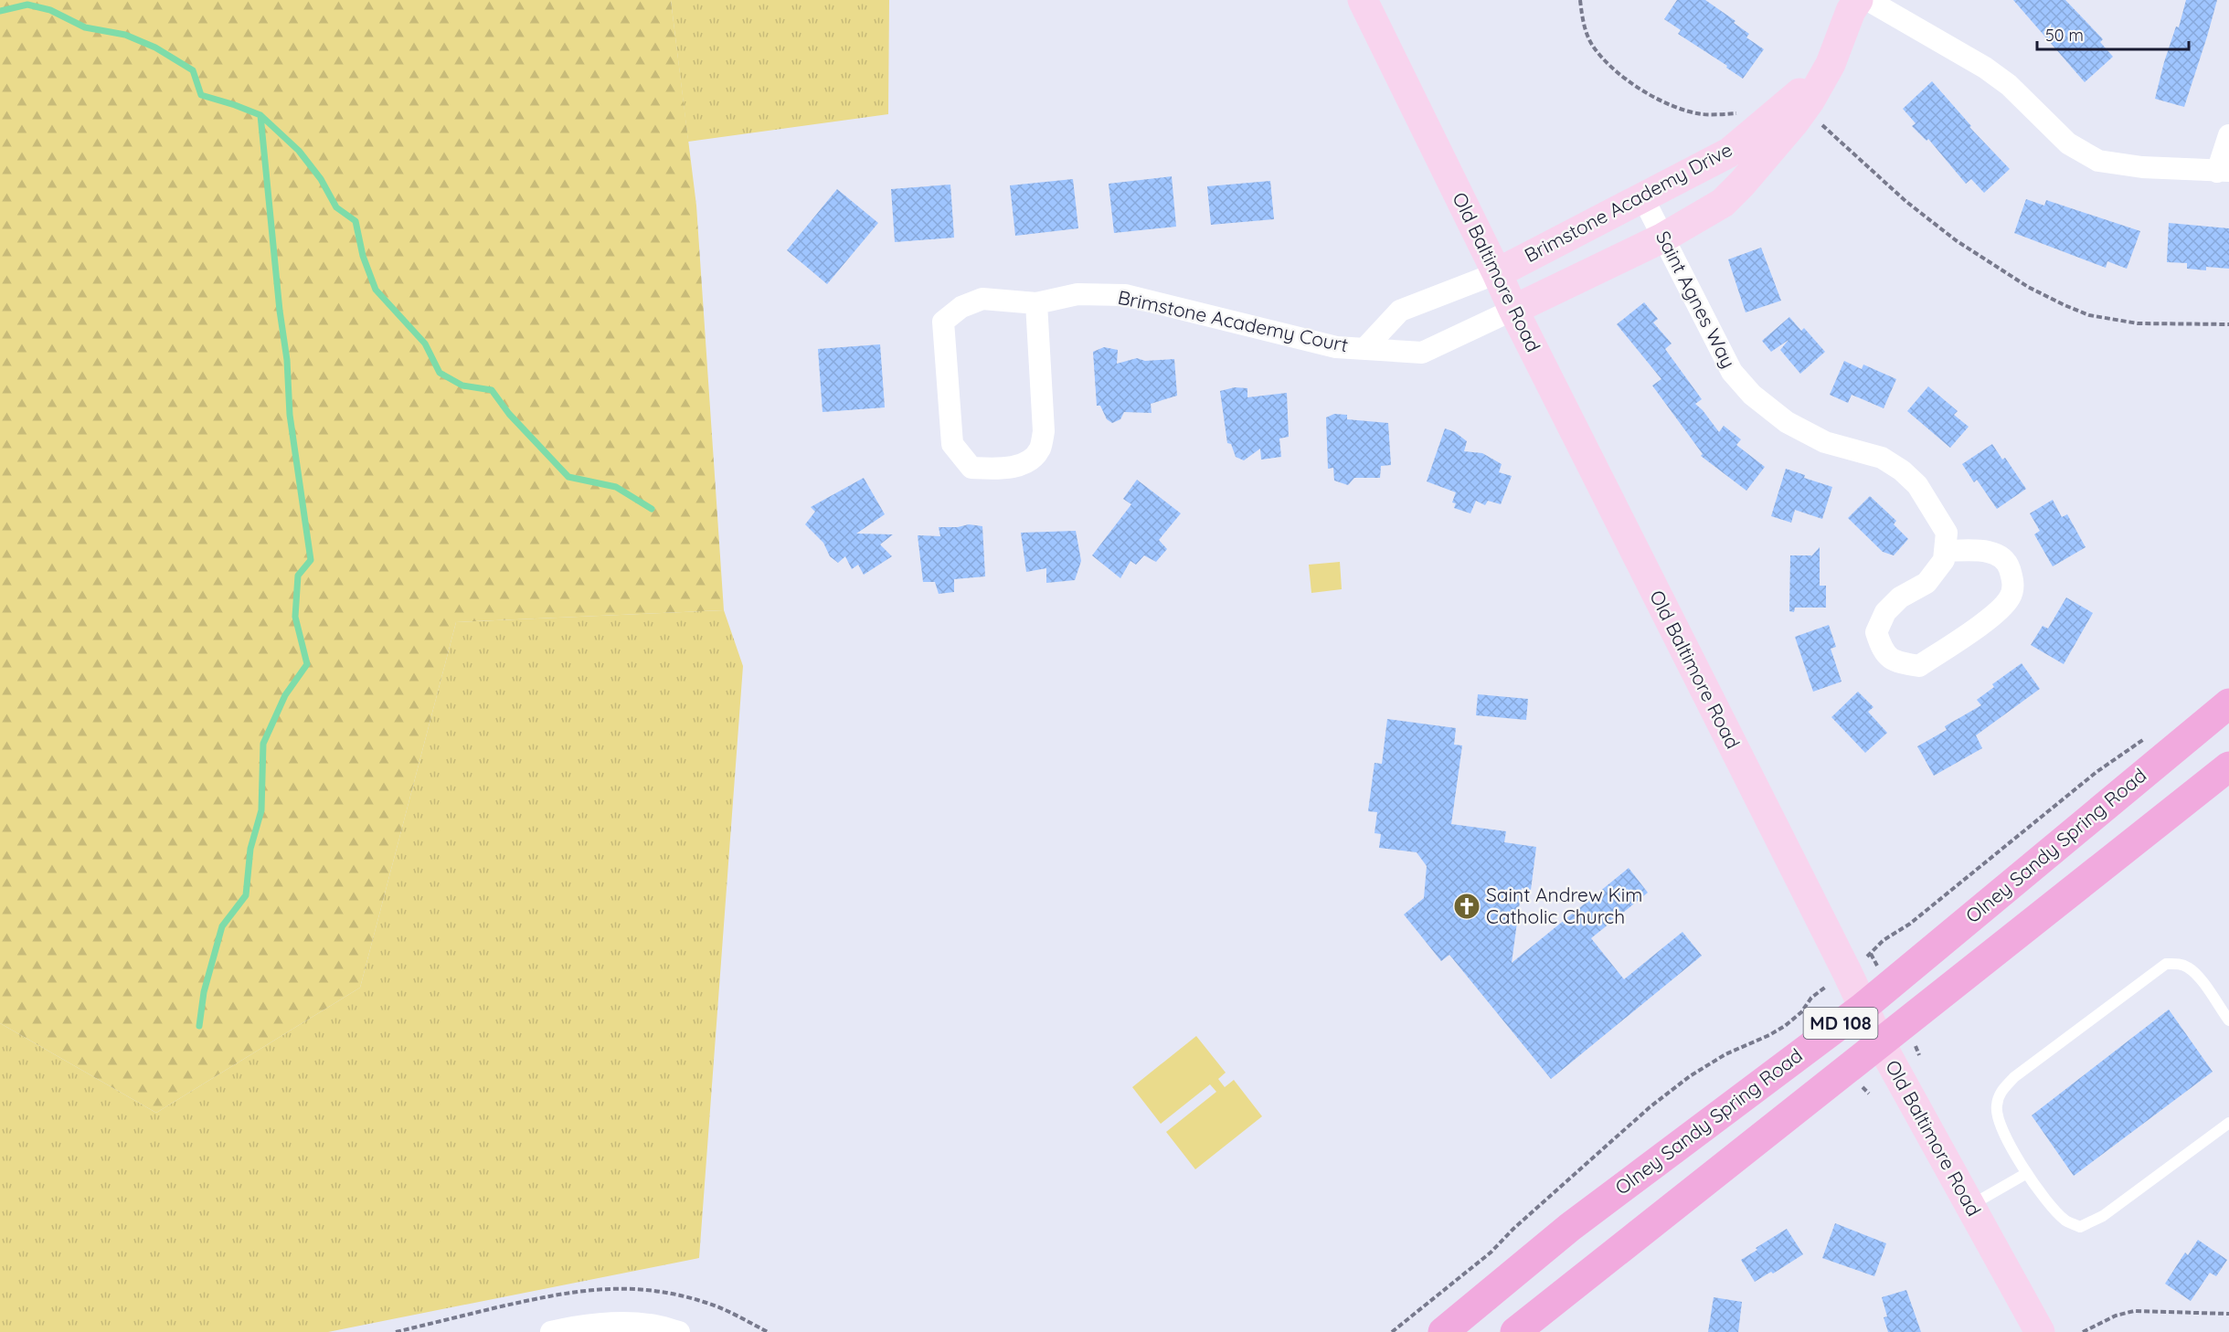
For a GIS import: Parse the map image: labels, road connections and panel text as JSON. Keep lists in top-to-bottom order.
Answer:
{
  "streets": {
    "main road": ["Olney Sandy Spring Road", "MD 108"],
    "street": [
      "Brimstone Academy Drive",
      "Old Baltimore Road",
      "Saint Agnes Way",
      "Brimstone Academy Court"
    ]
  },
  "crossings": [
    ["Brimstone Academy Drive", "Old Baltimore Road"],
    ["Brimstone Academy Drive", "Saint Agnes Way"],
    ["Brimstone Academy Drive", "Brimstone Academy Court"],
    ["Old Baltimore Road", "Brimstone Academy Court"],
    ["Old Baltimore Road", "Olney Sandy Spring Road"],
    ["Old Baltimore Road", "MD 108"]
  ],
  "places": {
    "church": ["Saint Andrew Kim Catholic Church"]
  },
  "scale_bar": "50 m"
}
